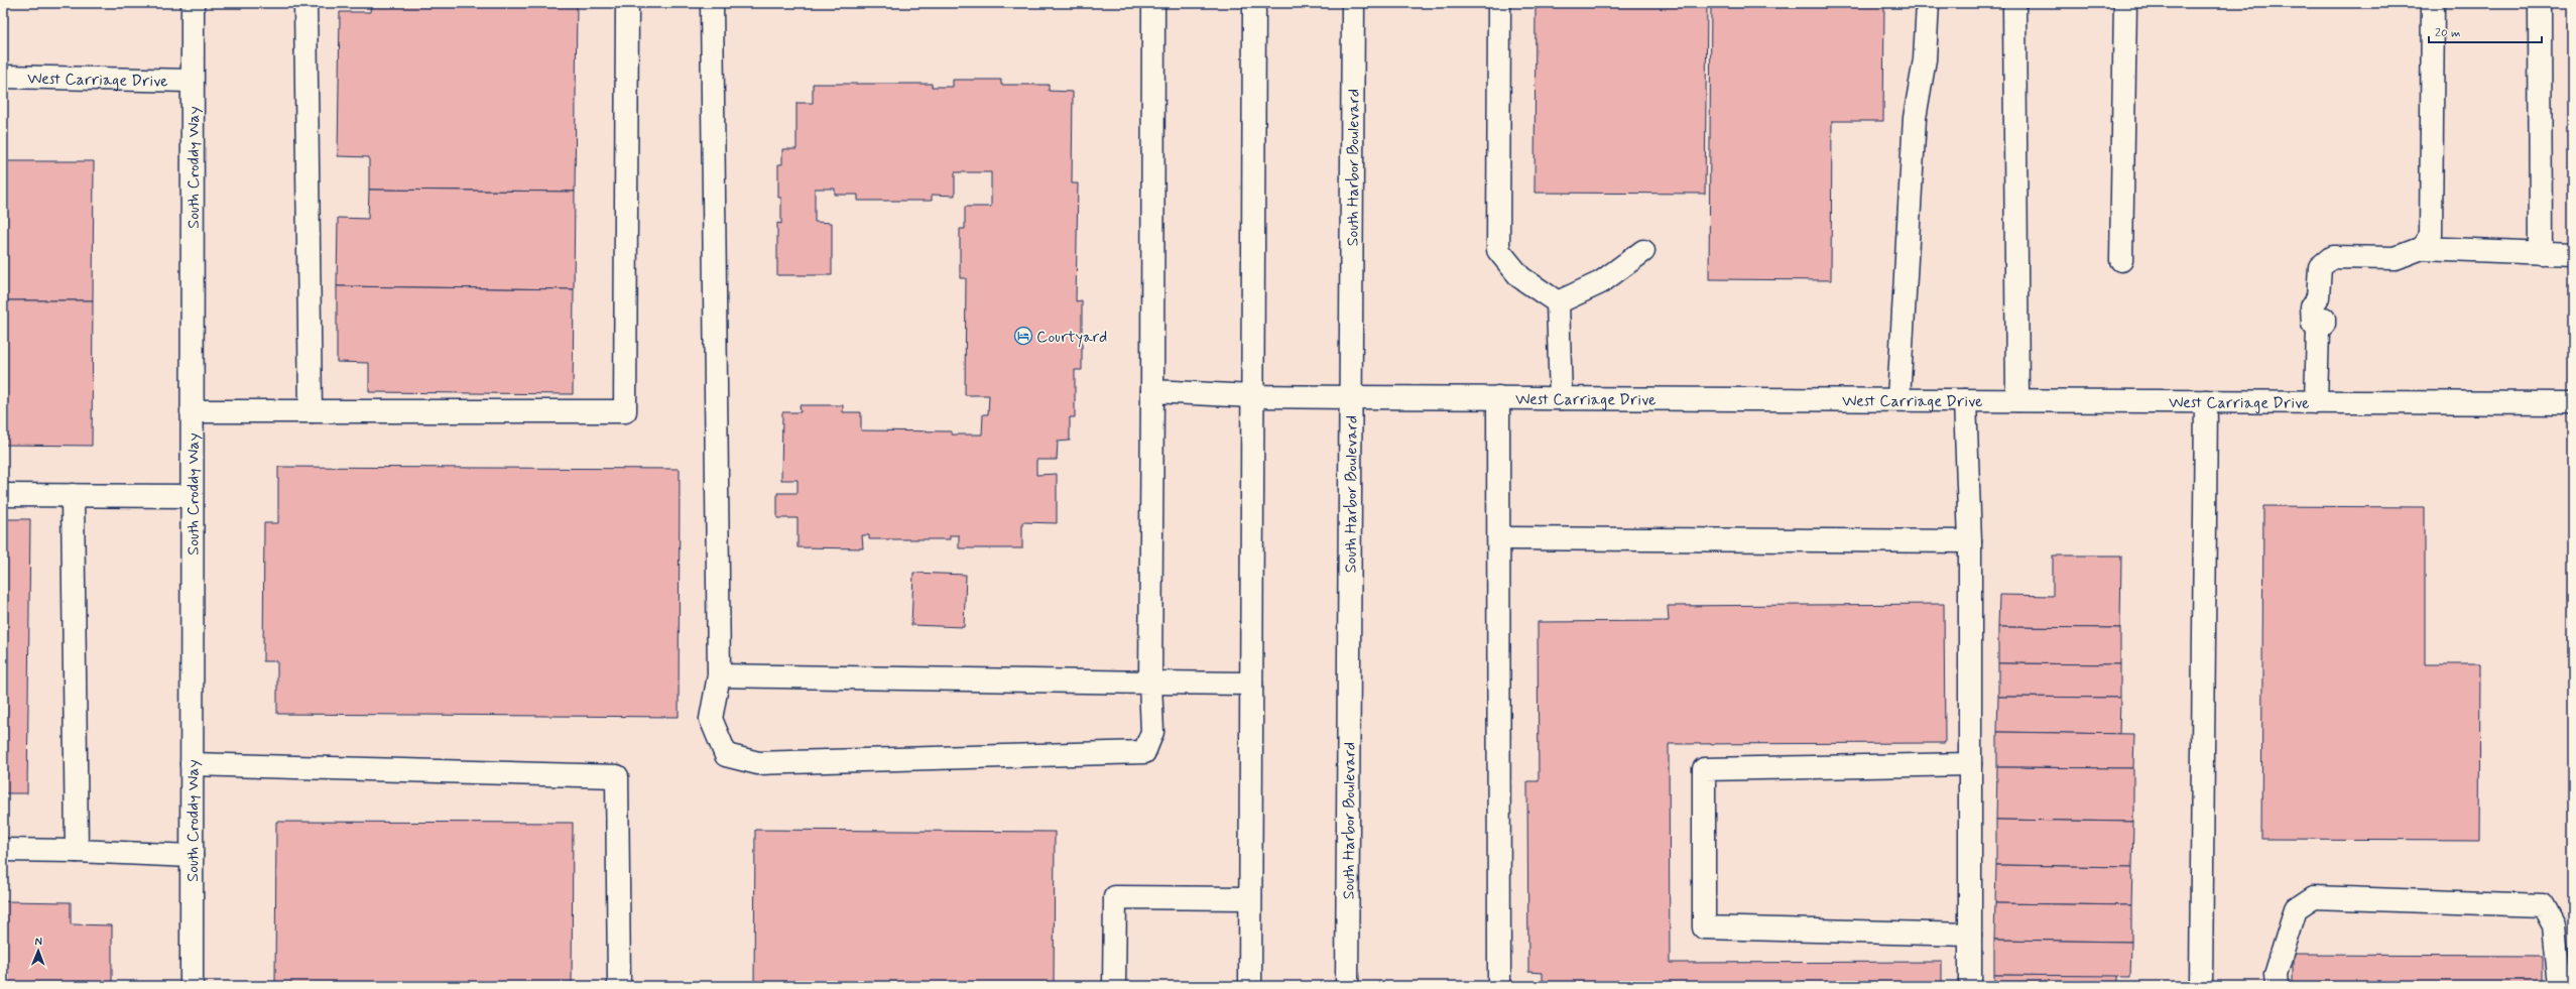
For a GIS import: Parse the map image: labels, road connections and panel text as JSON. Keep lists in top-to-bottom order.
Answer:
{
  "streets": {
    "street": ["West Carriage Drive", "South Croddy Way", "South Harbor Boulevard"]
  },
  "crossings": [
    ["West Carriage Drive", "South Croddy Way"],
    ["West Carriage Drive", "South Harbor Boulevard"]
  ],
  "places": {
    "hotel": ["Courtyard"]
  },
  "scale_bar": "20 m",
  "north": "top"
}
